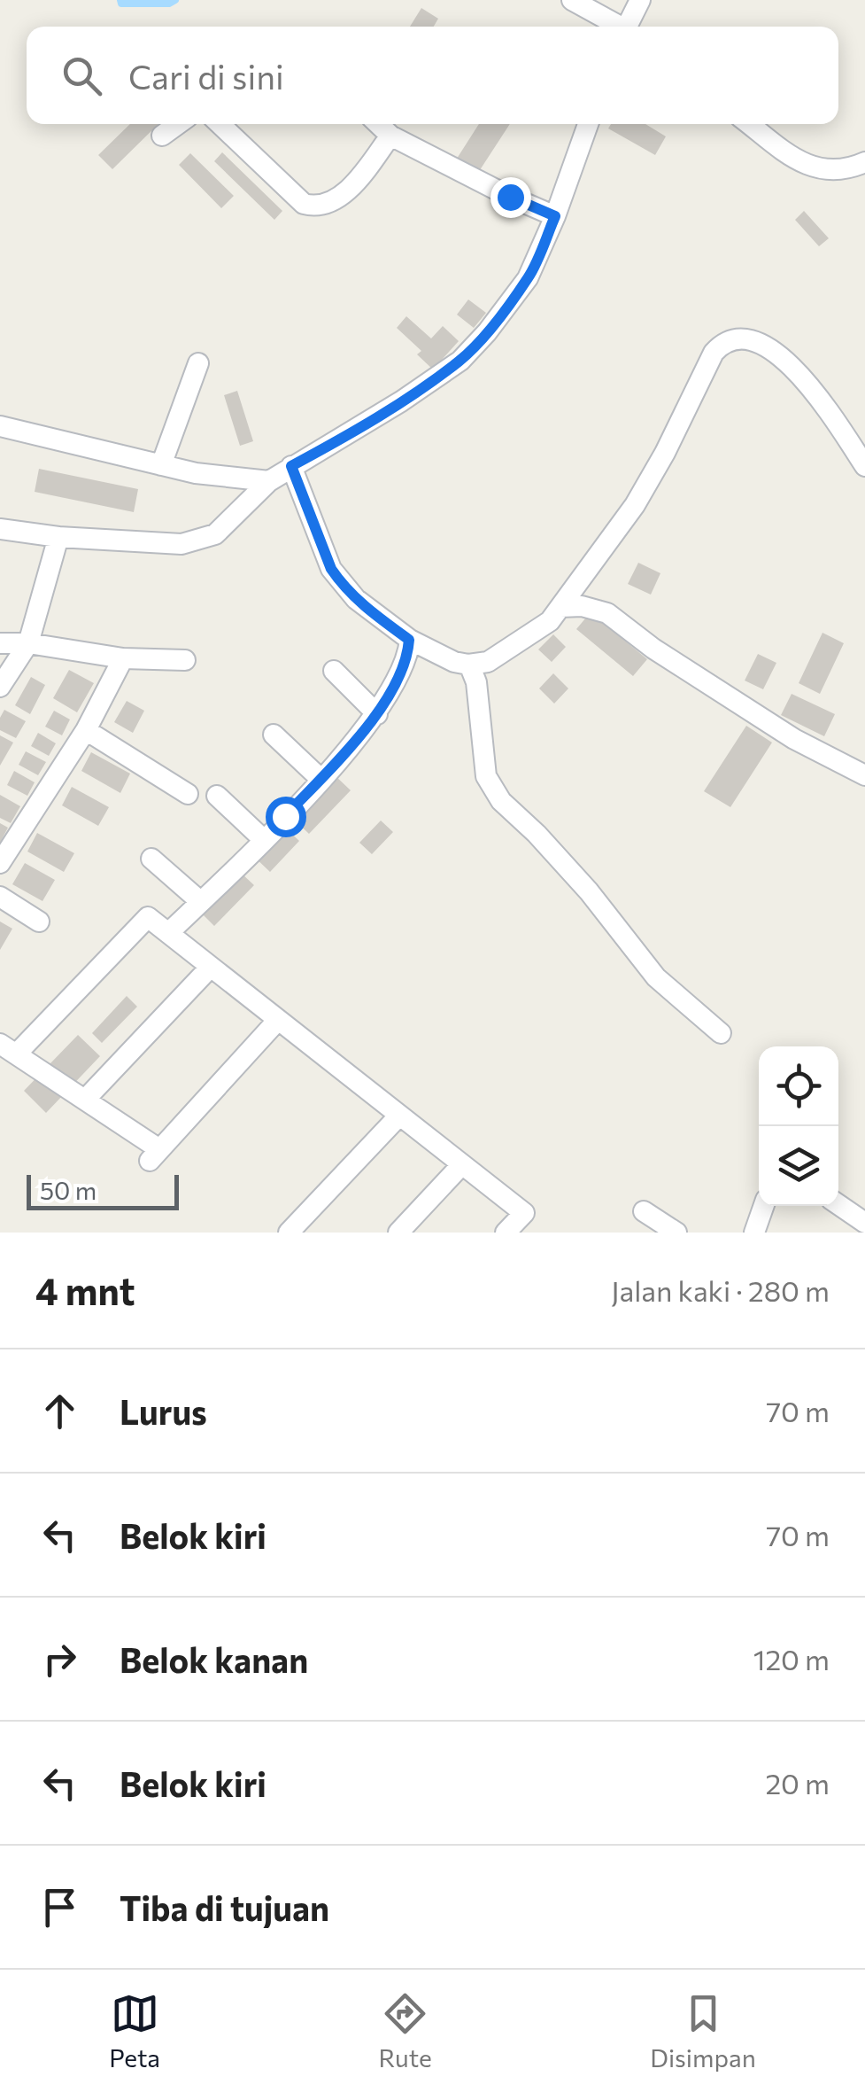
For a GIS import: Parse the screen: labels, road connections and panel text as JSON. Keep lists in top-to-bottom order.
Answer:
{
  "scale_bar": "50 m",
  "page": {
    "search": "Cari di sini",
    "scale": "50 m",
    "heading": ["4 mnt", "Jalan kaki · 280 m"],
    "list": [
      ["Lurus", "70 m"],
      ["Belok kiri", "70 m"],
      ["Belok kanan", "120 m"],
      ["Belok kiri", "20 m"],
      "Tiba di tujuan"
    ],
    "nav": ["Peta", "Rute", "Disimpan"]
  }
}
